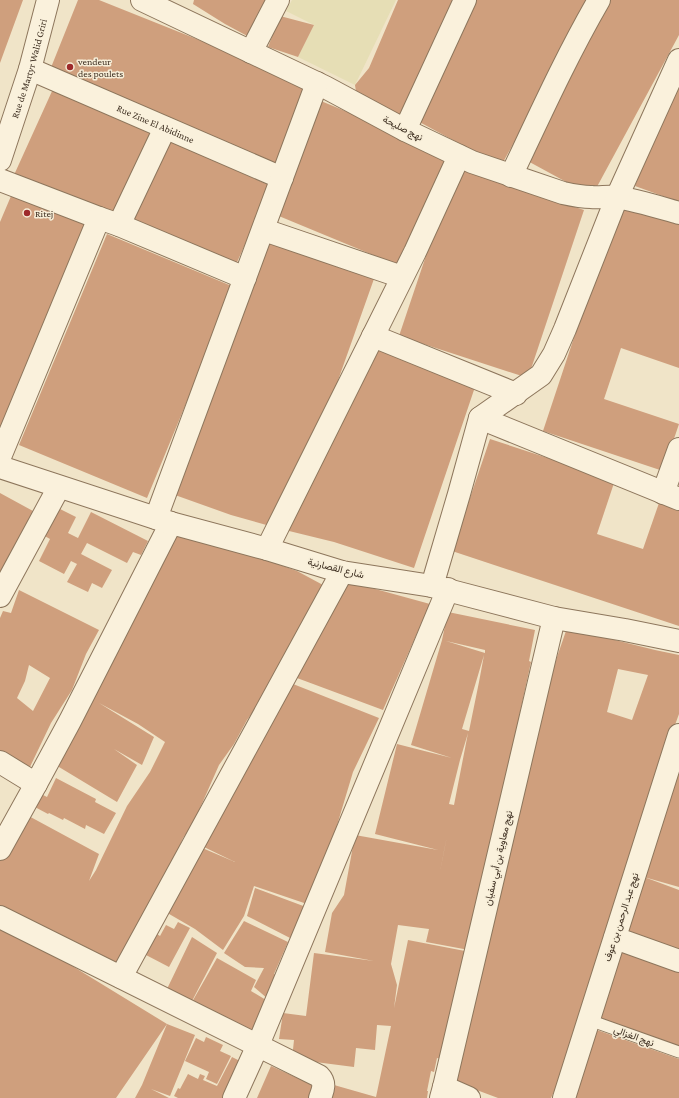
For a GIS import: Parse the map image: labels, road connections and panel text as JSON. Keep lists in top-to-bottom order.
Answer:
{
  "streets": {
    "street": [
      "Rue de Martyr Walid Griri",
      "Rue Zine El Abidinne",
      "نهج صليحة",
      "شارع القصارنية",
      "نهج معاوية بن أبي سفيان",
      "نهج عبد الرحمن بن عوف"
    ],
    "lane": ["نهج الغزالي"]
  },
  "crossings": [
    ["Rue de Martyr Walid Griri", "Rue Zine El Abidinne"],
    ["شارع القصارنية", "نهج معاوية بن أبي سفيان"],
    ["نهج عبد الرحمن بن عوف", "نهج الغزالي"]
  ],
  "places": ["vendeur des poulets", "Ritej"]
}
